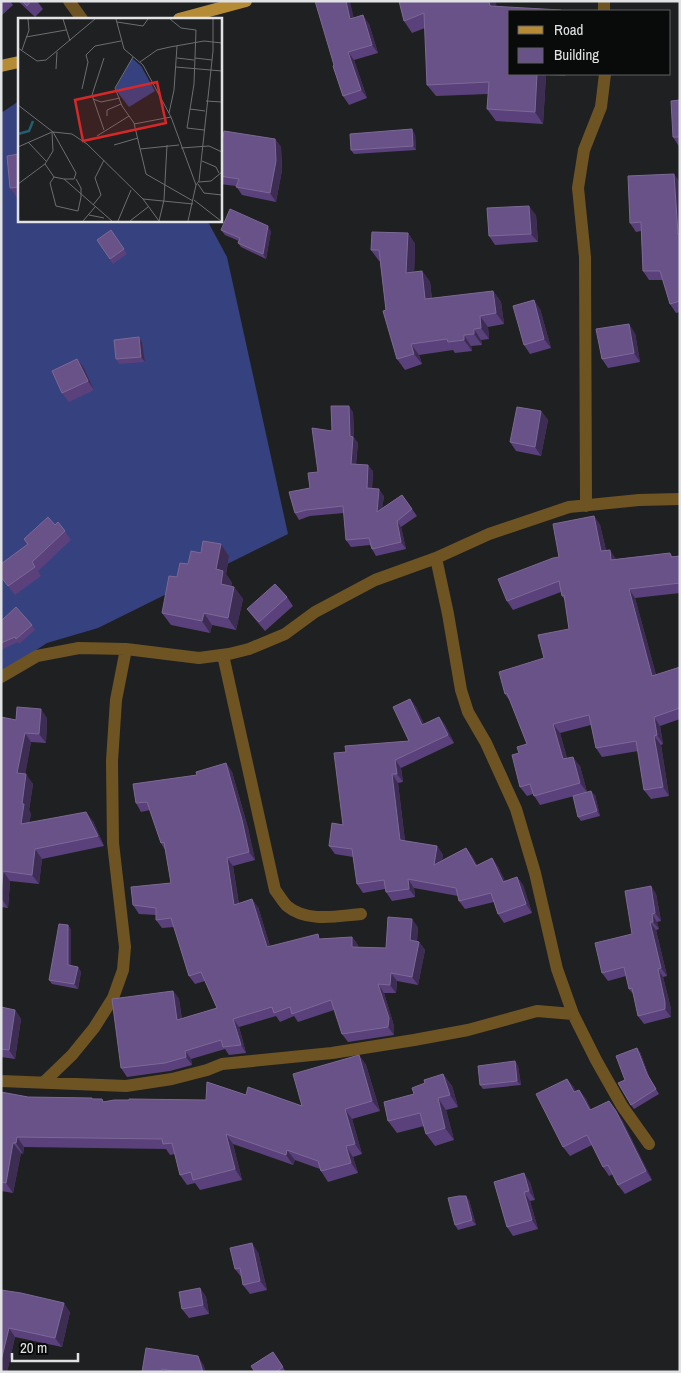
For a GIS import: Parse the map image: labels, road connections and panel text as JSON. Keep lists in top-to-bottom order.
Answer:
{
  "legend": ["Road", "Building"],
  "scale_bar": "20 m"
}
